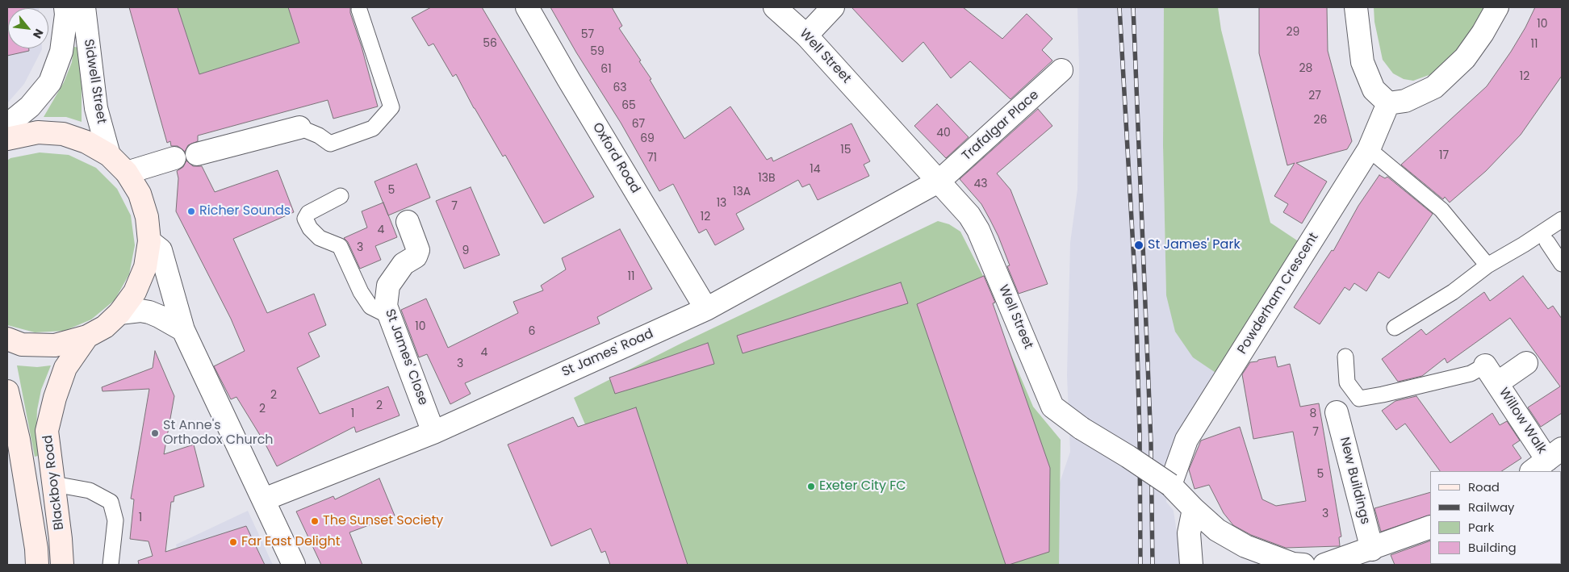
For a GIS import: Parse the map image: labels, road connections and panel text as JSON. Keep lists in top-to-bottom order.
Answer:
{
  "streets": {
    "main road": ["Blackboy Road"],
    "street": [
      "Well Street",
      "Sidwell Street",
      "Trafalgar Place",
      "Oxford Road",
      "Powderham Crescent",
      "St James' Road",
      "St James' Close",
      "Willow Walk",
      "New Buildings"
    ]
  },
  "crossings": [
    ["Well Street", "Trafalgar Place"],
    ["Well Street", "Powderham Crescent"],
    ["Well Street", "St James' Road"],
    ["Trafalgar Place", "St James' Road"],
    ["Oxford Road", "St James' Road"],
    ["St James' Road", "St James' Close"]
  ],
  "places": [
    "Richer Sounds",
    "St James' Park",
    "St Anne's Orthodox Church",
    "Exeter City FC",
    "The Sunset Society",
    "Far East Delight"
  ],
  "house_numbers": [
    "10",
    "29",
    "57",
    "56",
    "11",
    "59",
    "28",
    "61",
    "12",
    "63",
    "27",
    "65",
    "26",
    "67",
    "40",
    "69",
    "15",
    "17",
    "71",
    "14",
    "13B",
    "43",
    "5",
    "13A",
    "13",
    "7",
    "12",
    "4",
    "3",
    "9",
    "11",
    "10",
    "6",
    "4",
    "3",
    "2",
    "2",
    "2",
    "1",
    "8",
    "7",
    "5",
    "3",
    "1"
  ],
  "legend": [
    "Road",
    "Railway",
    "Park",
    "Building"
  ],
  "north": "bottom right"
}
